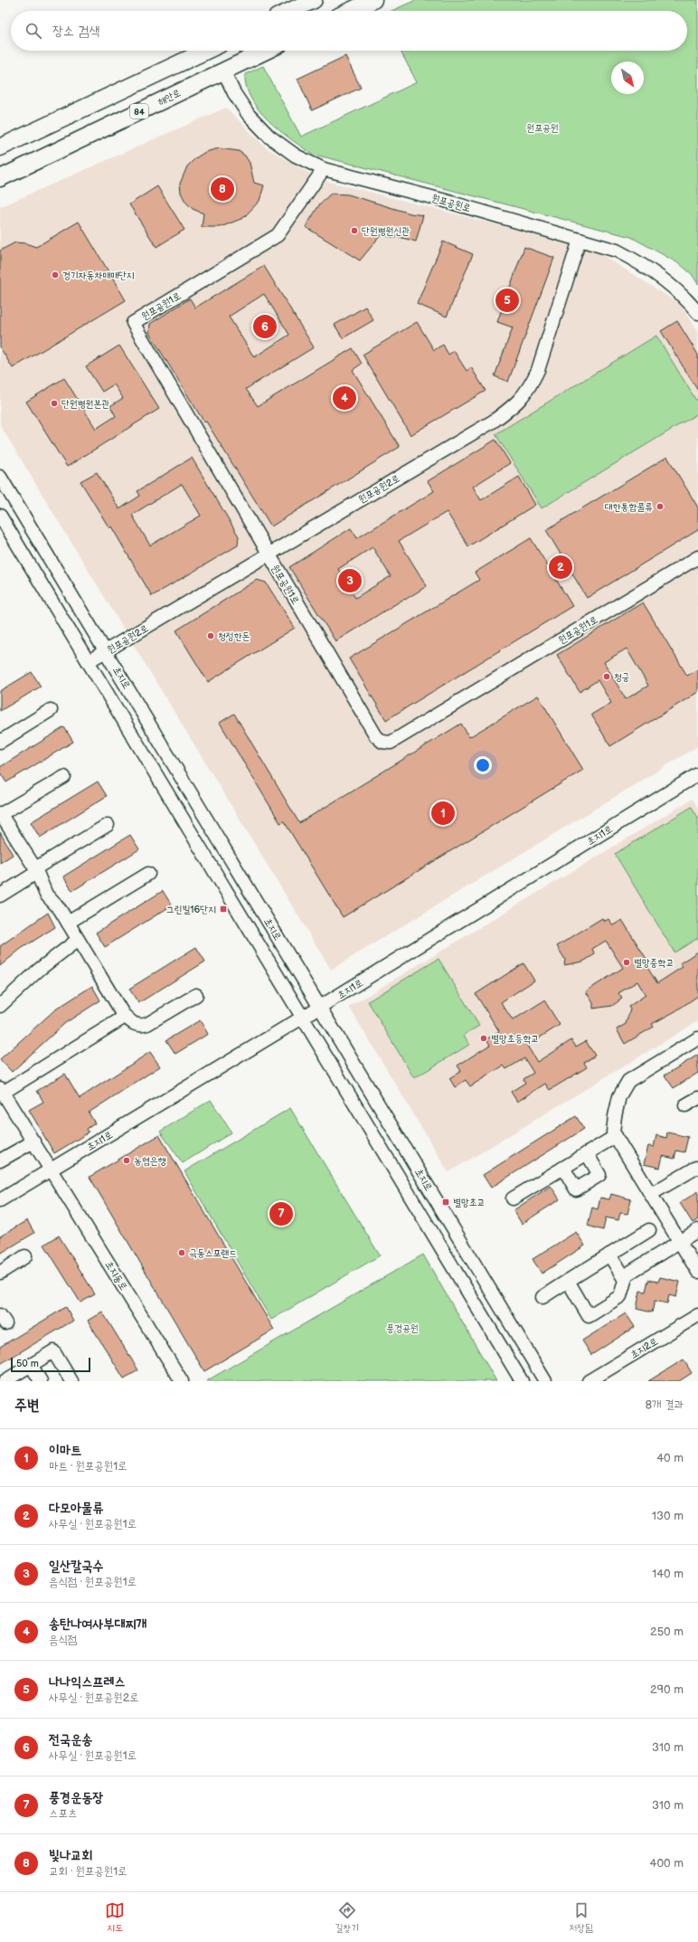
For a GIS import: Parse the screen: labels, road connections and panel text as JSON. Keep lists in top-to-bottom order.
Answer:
{
  "streets": {
    "main road": ["해안로", "84"],
    "street": [
      "원포공원로",
      "원포공원1로",
      "원포공원2로",
      "초지로",
      "초지1로",
      "초지동로",
      "초지2로"
    ]
  },
  "crossings": [
    ["해안로", "원포공원로"],
    ["원포공원로", "원포공원1로"],
    ["원포공원로", "원포공원2로"],
    ["원포공원1로", "원포공원2로"],
    ["원포공원2로", "초지로"],
    ["초지로", "초지1로"],
    ["초지1로", "초지동로"]
  ],
  "parks": ["원포공원", "풍경공원"],
  "places": {
    "other": [
      "단원병원신관",
      "경기자동차매매단지",
      "단원병원본관",
      "대한통합물류",
      "청정한돈",
      "청궁",
      "별망중학교",
      "별망초등학교",
      "농협은행",
      "극동스포랜드"
    ],
    "transit": ["그린빌16단지", "별망초교"]
  },
  "scale_bar": "50 m",
  "north": "bottom right",
  "page": {
    "search": "장소 검색",
    "pins": [
      "8",
      "5",
      "6",
      "4",
      "2",
      "3",
      "1",
      "7"
    ],
    "scale": "50 m",
    "heading": ["주변", "8개 결과"],
    "list": [
      {
        "mark": "1",
        "name": "이마트",
        "note": "마트 · 원포공원1로",
        "value": "40 m"
      },
      {
        "mark": "2",
        "name": "다모아물류",
        "note": "사무실 · 원포공원1로",
        "value": "130 m"
      },
      {
        "mark": "3",
        "name": "일산칼국수",
        "note": "음식점 · 원포공원1로",
        "value": "140 m"
      },
      {
        "mark": "4",
        "name": "송탄나여사부대찌개",
        "note": "음식점",
        "value": "250 m"
      },
      {
        "mark": "5",
        "name": "나나익스프레스",
        "note": "사무실 · 원포공원2로",
        "value": "290 m"
      },
      {
        "mark": "6",
        "name": "전국운송",
        "note": "사무실 · 원포공원1로",
        "value": "310 m"
      },
      {
        "mark": "7",
        "name": "풍경운동장",
        "note": "스포츠",
        "value": "310 m"
      },
      {
        "mark": "8",
        "name": "빛나교회",
        "note": "교회 · 원포공원1로",
        "value": "400 m"
      }
    ],
    "nav": ["지도", "길찾기", "저장됨"]
  }
}
